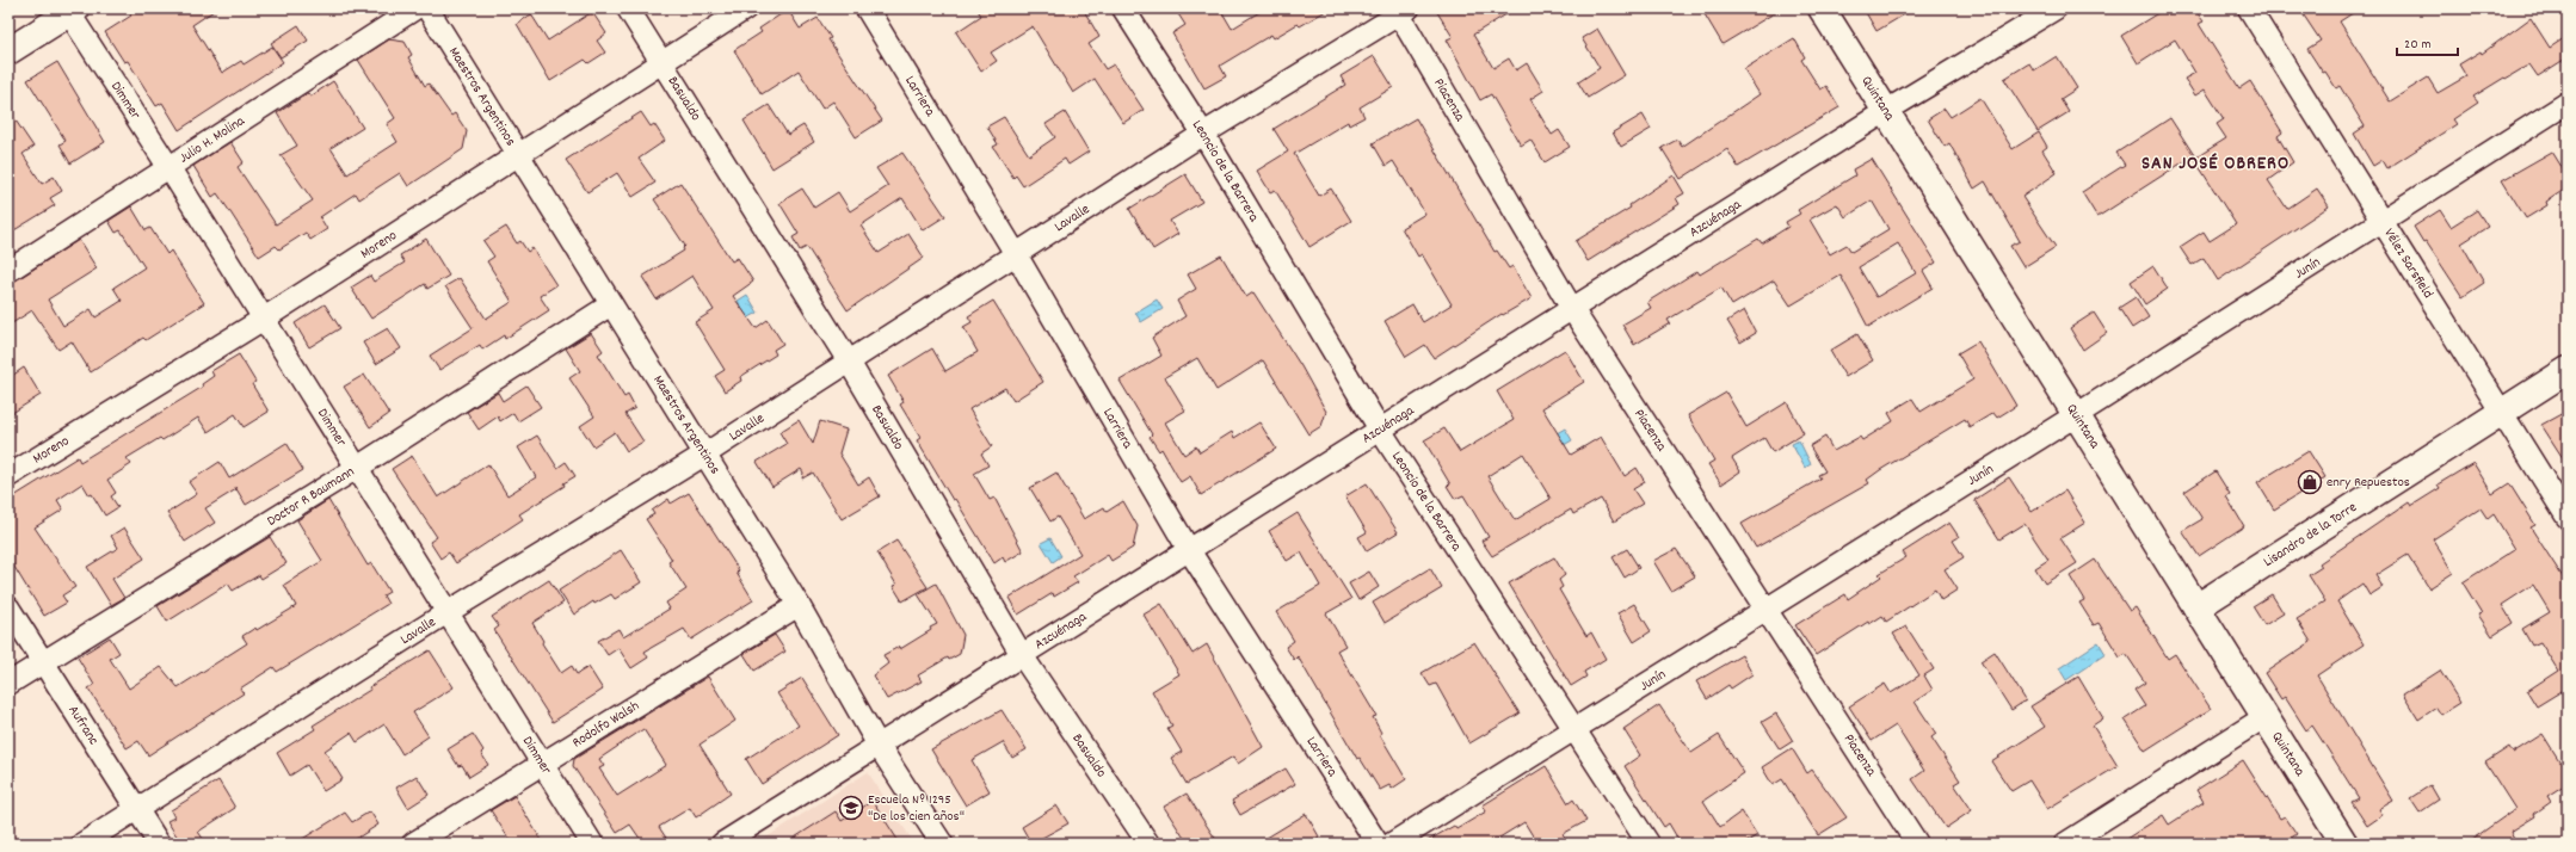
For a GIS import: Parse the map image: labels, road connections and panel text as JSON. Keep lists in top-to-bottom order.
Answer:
{
  "streets": {
    "main road": ["Quintana", "Lisandro de la Torre"],
    "street": [
      "Maestros Argentinos",
      "Larriera",
      "Basualdo",
      "Piacenza",
      "Dimmer",
      "Julio H. Molina",
      "Leoncio de la Barrera",
      "Lavalle",
      "Azcuénaga",
      "Moreno",
      "Vélez Sarsfield",
      "Junín",
      "Doctor R Baumann",
      "Aufranc",
      "Rodolfo Walsh"
    ]
  },
  "crossings": [
    ["Maestros Argentinos", "Lavalle"],
    ["Maestros Argentinos", "Azcuénaga"],
    ["Maestros Argentinos", "Moreno"],
    ["Maestros Argentinos", "Doctor R Baumann"],
    ["Maestros Argentinos", "Rodolfo Walsh"],
    ["Larriera", "Lavalle"],
    ["Larriera", "Azcuénaga"],
    ["Basualdo", "Lavalle"],
    ["Basualdo", "Azcuénaga"],
    ["Basualdo", "Moreno"],
    ["Quintana", "Azcuénaga"],
    ["Quintana", "Junín"],
    ["Quintana", "Lisandro de la Torre"],
    ["Piacenza", "Lavalle"],
    ["Piacenza", "Azcuénaga"],
    ["Piacenza", "Junín"],
    ["Dimmer", "Julio H. Molina"],
    ["Dimmer", "Lavalle"],
    ["Dimmer", "Moreno"],
    ["Dimmer", "Doctor R Baumann"],
    ["Dimmer", "Rodolfo Walsh"],
    ["Leoncio de la Barrera", "Lavalle"],
    ["Leoncio de la Barrera", "Azcuénaga"],
    ["Leoncio de la Barrera", "Junín"],
    ["Lavalle", "Aufranc"],
    ["Vélez Sarsfield", "Junín"],
    ["Vélez Sarsfield", "Lisandro de la Torre"],
    ["Doctor R Baumann", "Aufranc"]
  ],
  "districts": ["SAN JOSÉ OBRERO"],
  "places": {
    "shop": ["enry Repuestos"],
    "school or university": ["Escuela Nº 1295 \"De los cien años\""]
  },
  "scale_bar": "20 m"
}
